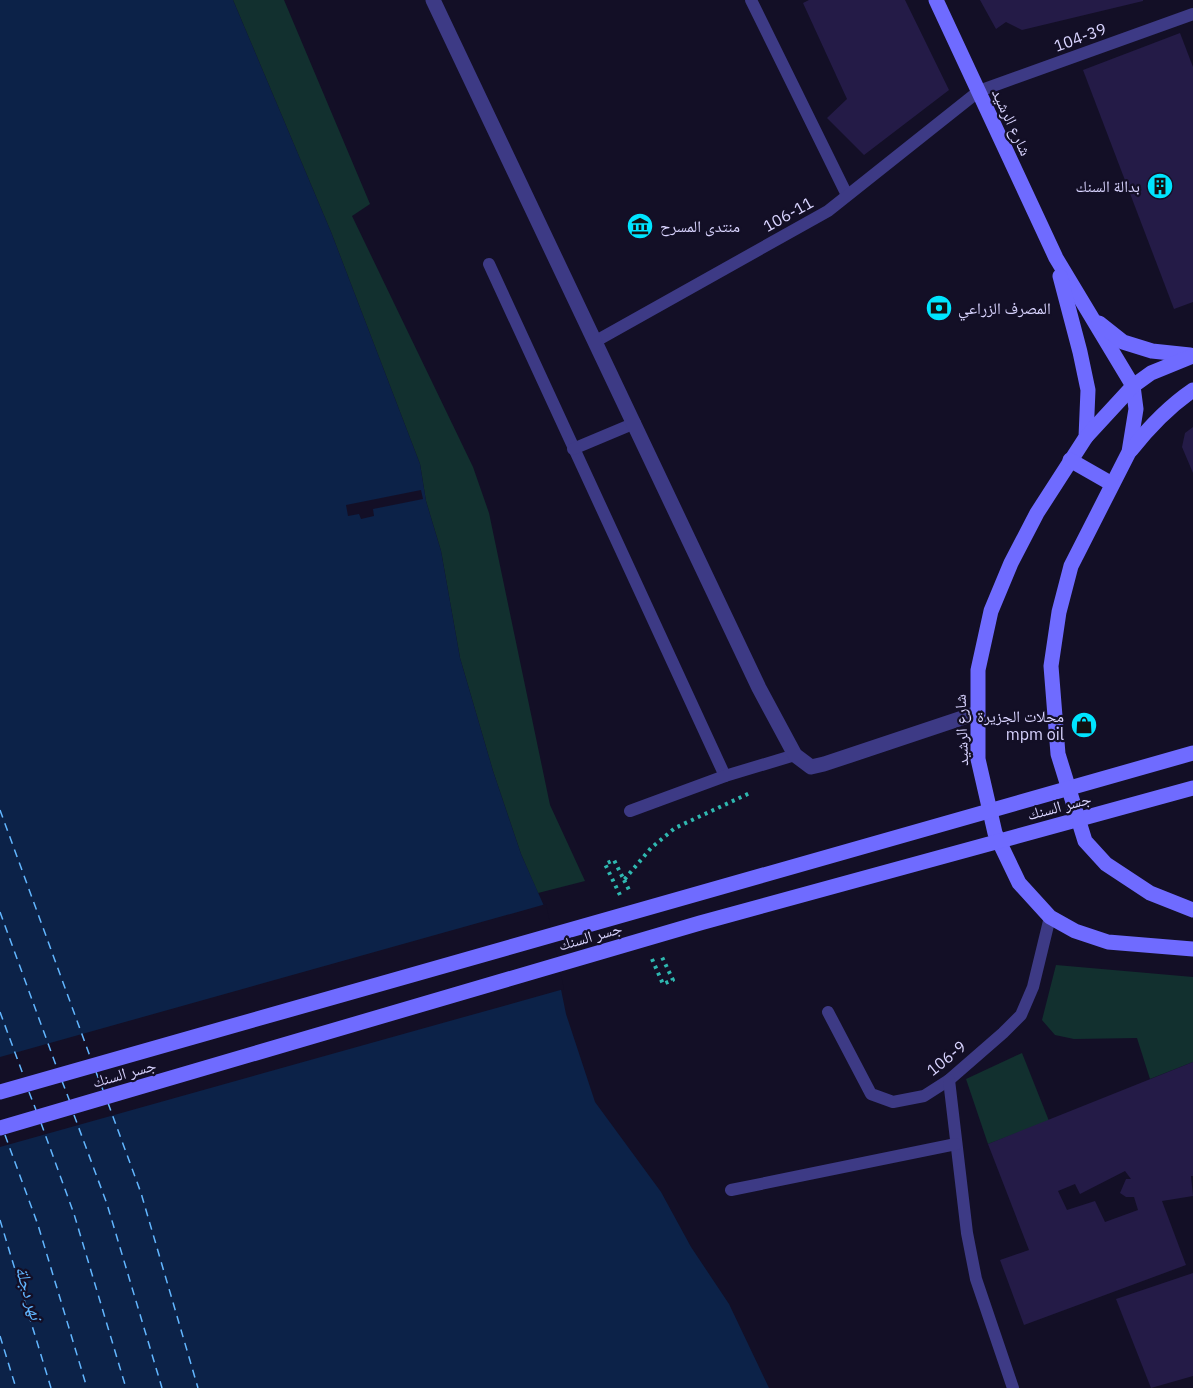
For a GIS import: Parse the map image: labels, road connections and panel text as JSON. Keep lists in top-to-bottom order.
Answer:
{
  "streets": {
    "main road": ["شارع الرشيد", "جسر السنك"],
    "lane": ["104-39", "106-11", "106-9"]
  },
  "crossings": [
    ["104-39", "شارع الرشيد"],
    ["104-39", "106-11"],
    ["شارع الرشيد", "106-11"],
    ["شارع الرشيد", "106-9"]
  ],
  "water": ["نهر دجلة"],
  "places": {
    "building": ["بدالة السنك"],
    "museum": ["منتدى المسرح"],
    "bank": ["المصرف الزراعي"],
    "shop": ["محلات الجزيرة mpm oil"]
  }
}
